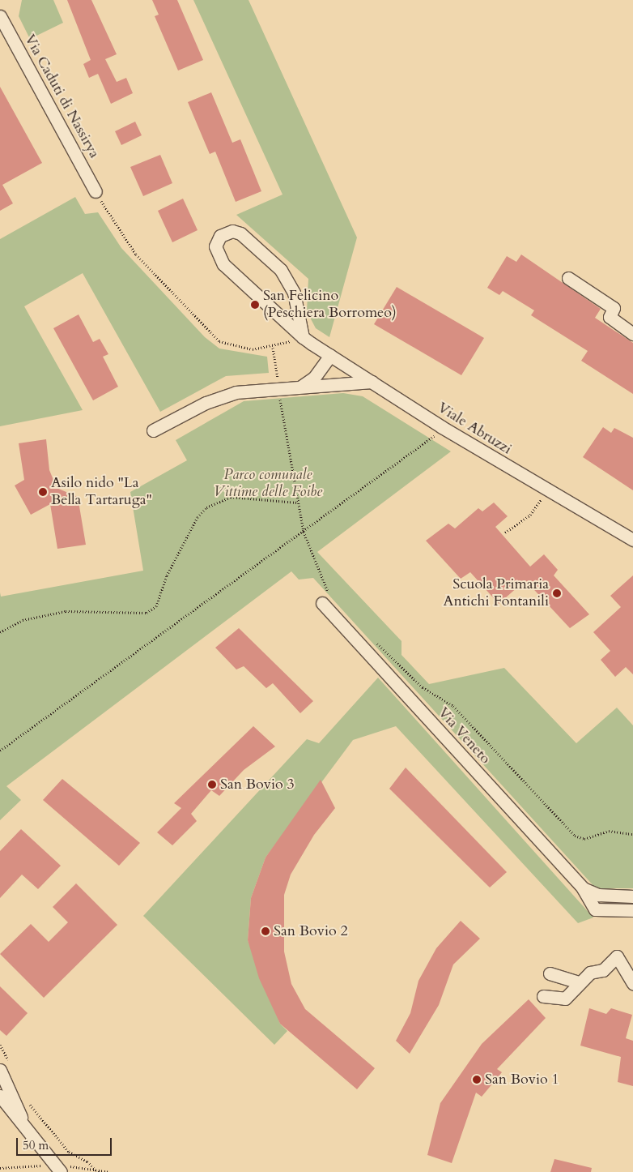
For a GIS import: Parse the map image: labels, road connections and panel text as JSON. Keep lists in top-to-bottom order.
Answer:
{
  "streets": {
    "street": ["Via Caduti di Nassirya", "Viale Abruzzi", "Via Veneto"]
  },
  "parks": ["Parco comunale Vittime delle Foibe"],
  "places": [
    "San Felicino (Peschiera Borromeo)",
    "Asilo nido \"La Bella Tartaruga\"",
    "Scuola Primaria Antichi Fontanili",
    "San Bovio 3",
    "San Bovio 2",
    "San Bovio 1"
  ],
  "scale_bar": "50 m"
}
